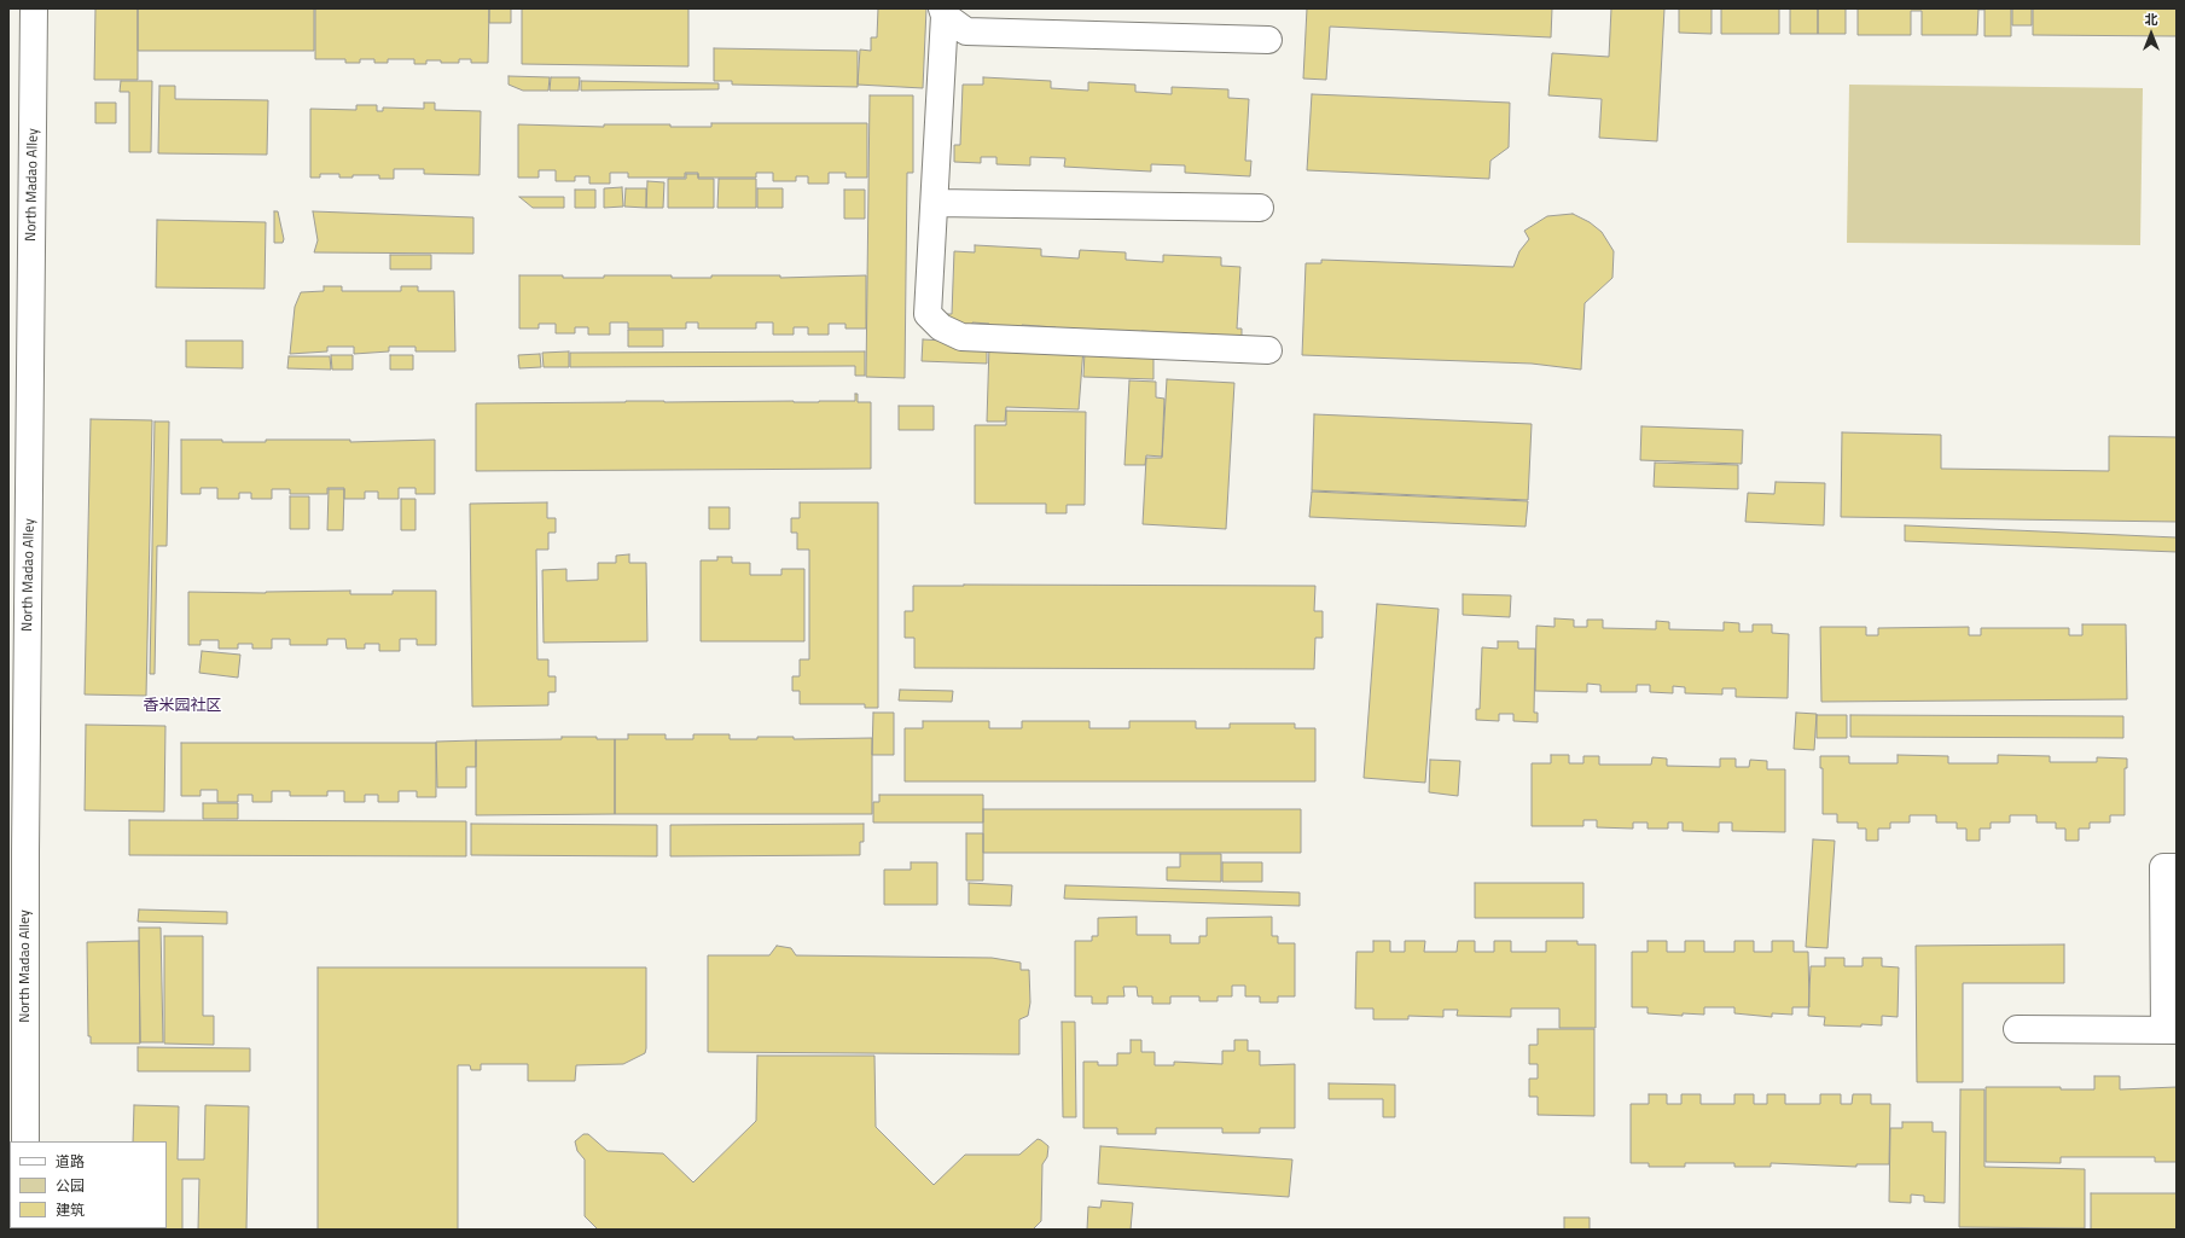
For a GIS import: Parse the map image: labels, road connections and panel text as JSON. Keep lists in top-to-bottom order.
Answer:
{
  "streets": {
    "street": ["North Madao Alley"]
  },
  "districts": ["香米园社区"],
  "legend": ["道路", "公园", "建筑"],
  "north": "top"
}
